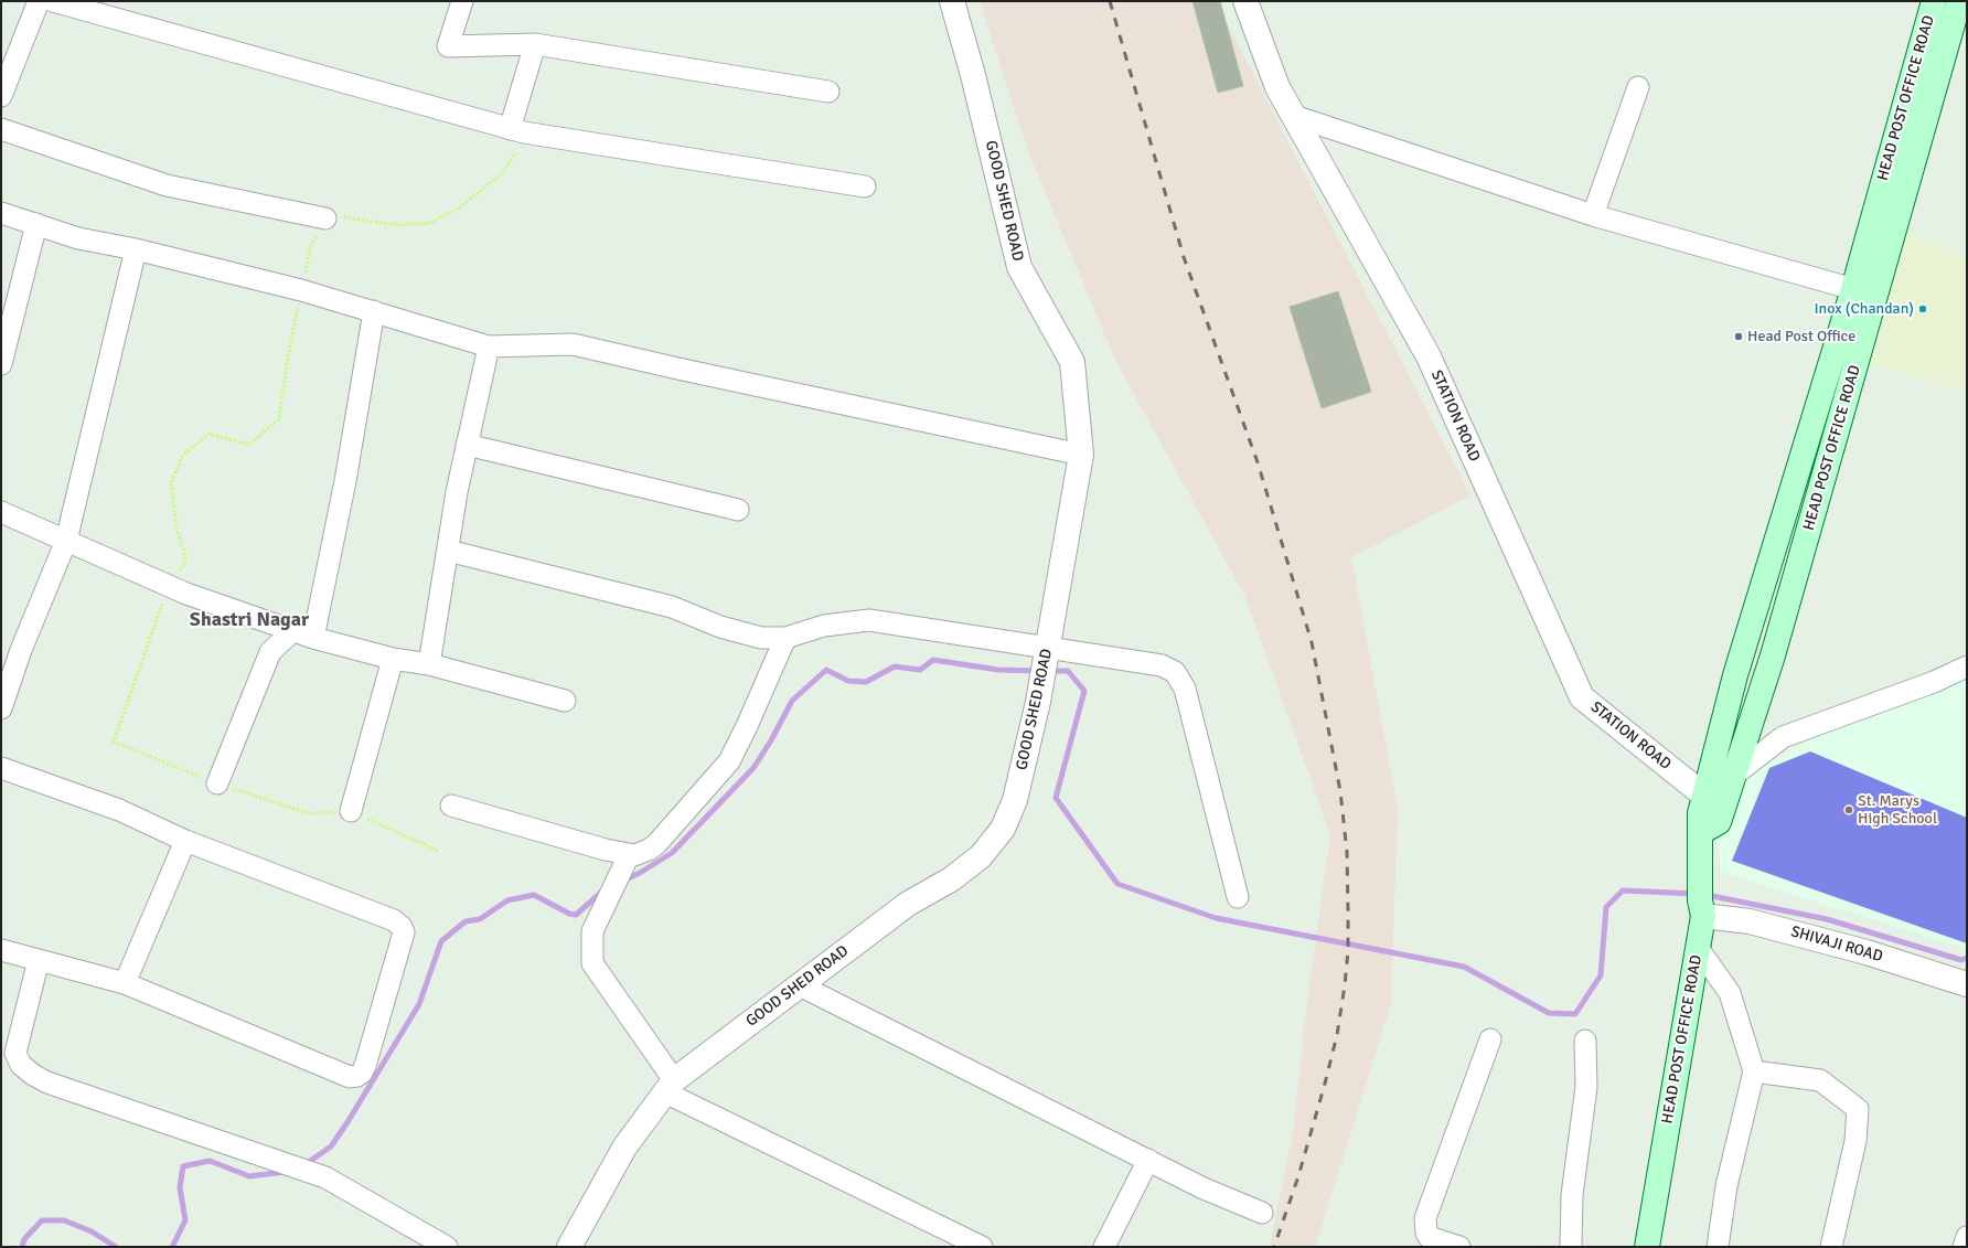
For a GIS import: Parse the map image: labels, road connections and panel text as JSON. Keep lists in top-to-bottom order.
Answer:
{
  "streets": {
    "main road": ["HEAD POST OFFICE ROAD"],
    "street": ["GOOD SHED ROAD", "STATION ROAD", "SHIVAJI ROAD"]
  },
  "crossings": [
    ["HEAD POST OFFICE ROAD", "STATION ROAD"],
    ["HEAD POST OFFICE ROAD", "SHIVAJI ROAD"]
  ],
  "districts": ["Shastri Nagar"],
  "places": ["Inox (Chandan)", "Head Post Office", "St. Marys High School"]
}
